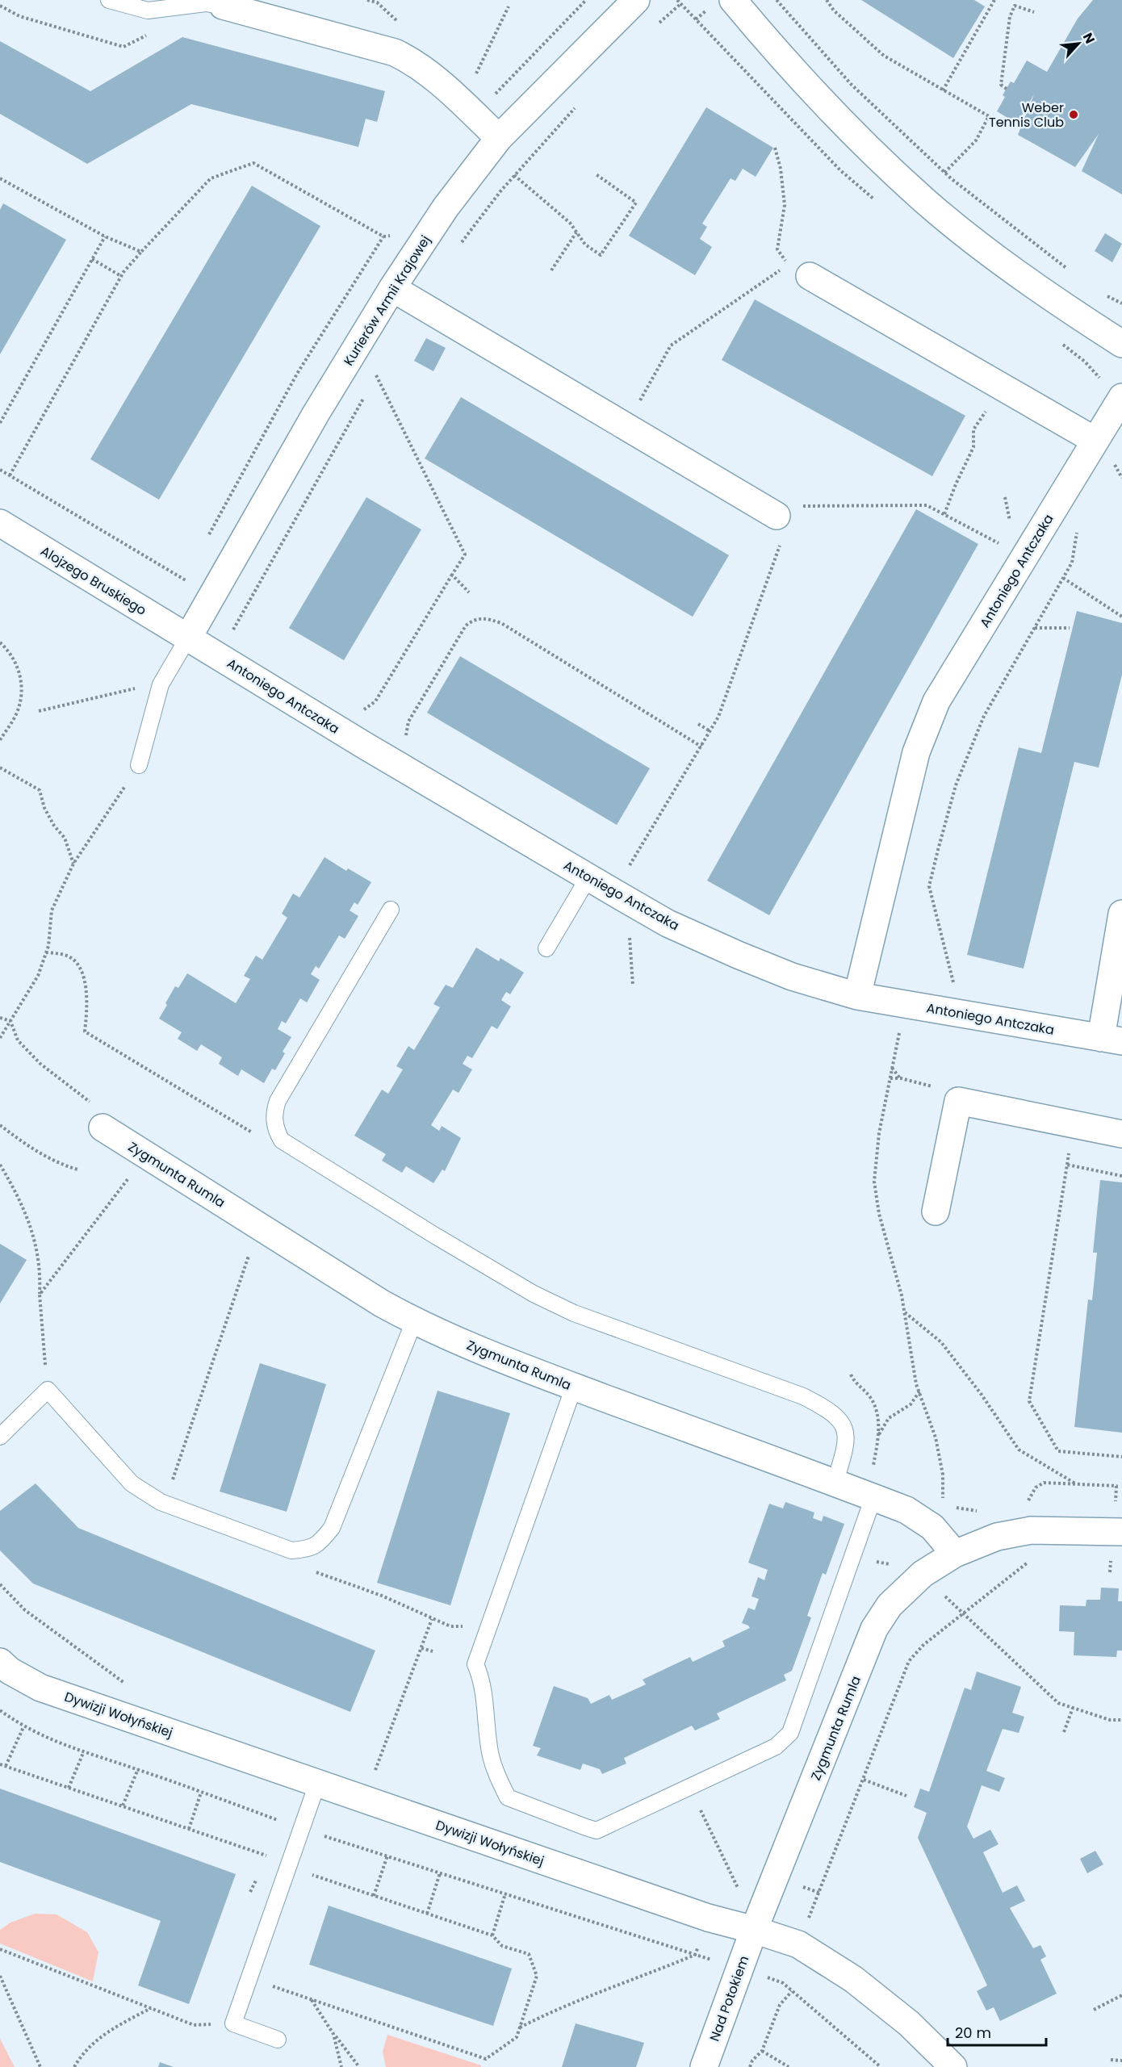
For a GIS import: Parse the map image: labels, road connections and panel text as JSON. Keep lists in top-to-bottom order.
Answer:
{
  "streets": {
    "street": [
      "Kurierów Armii Krajowej",
      "Antoniego Antczaka",
      "Alojzego Bruskiego",
      "Zygmunta Rumla",
      "Dywizji Wołyńskiej",
      "Nad Potokiem"
    ]
  },
  "crossings": [
    ["Kurierów Armii Krajowej", "Antoniego Antczaka"],
    ["Kurierów Armii Krajowej", "Alojzego Bruskiego"],
    ["Antoniego Antczaka", "Alojzego Bruskiego"],
    ["Zygmunta Rumla", "Dywizji Wołyńskiej"],
    ["Zygmunta Rumla", "Nad Potokiem"],
    ["Dywizji Wołyńskiej", "Nad Potokiem"]
  ],
  "places": ["Weber Tennis Club"],
  "scale_bar": "20 m",
  "north": "top right"
}
